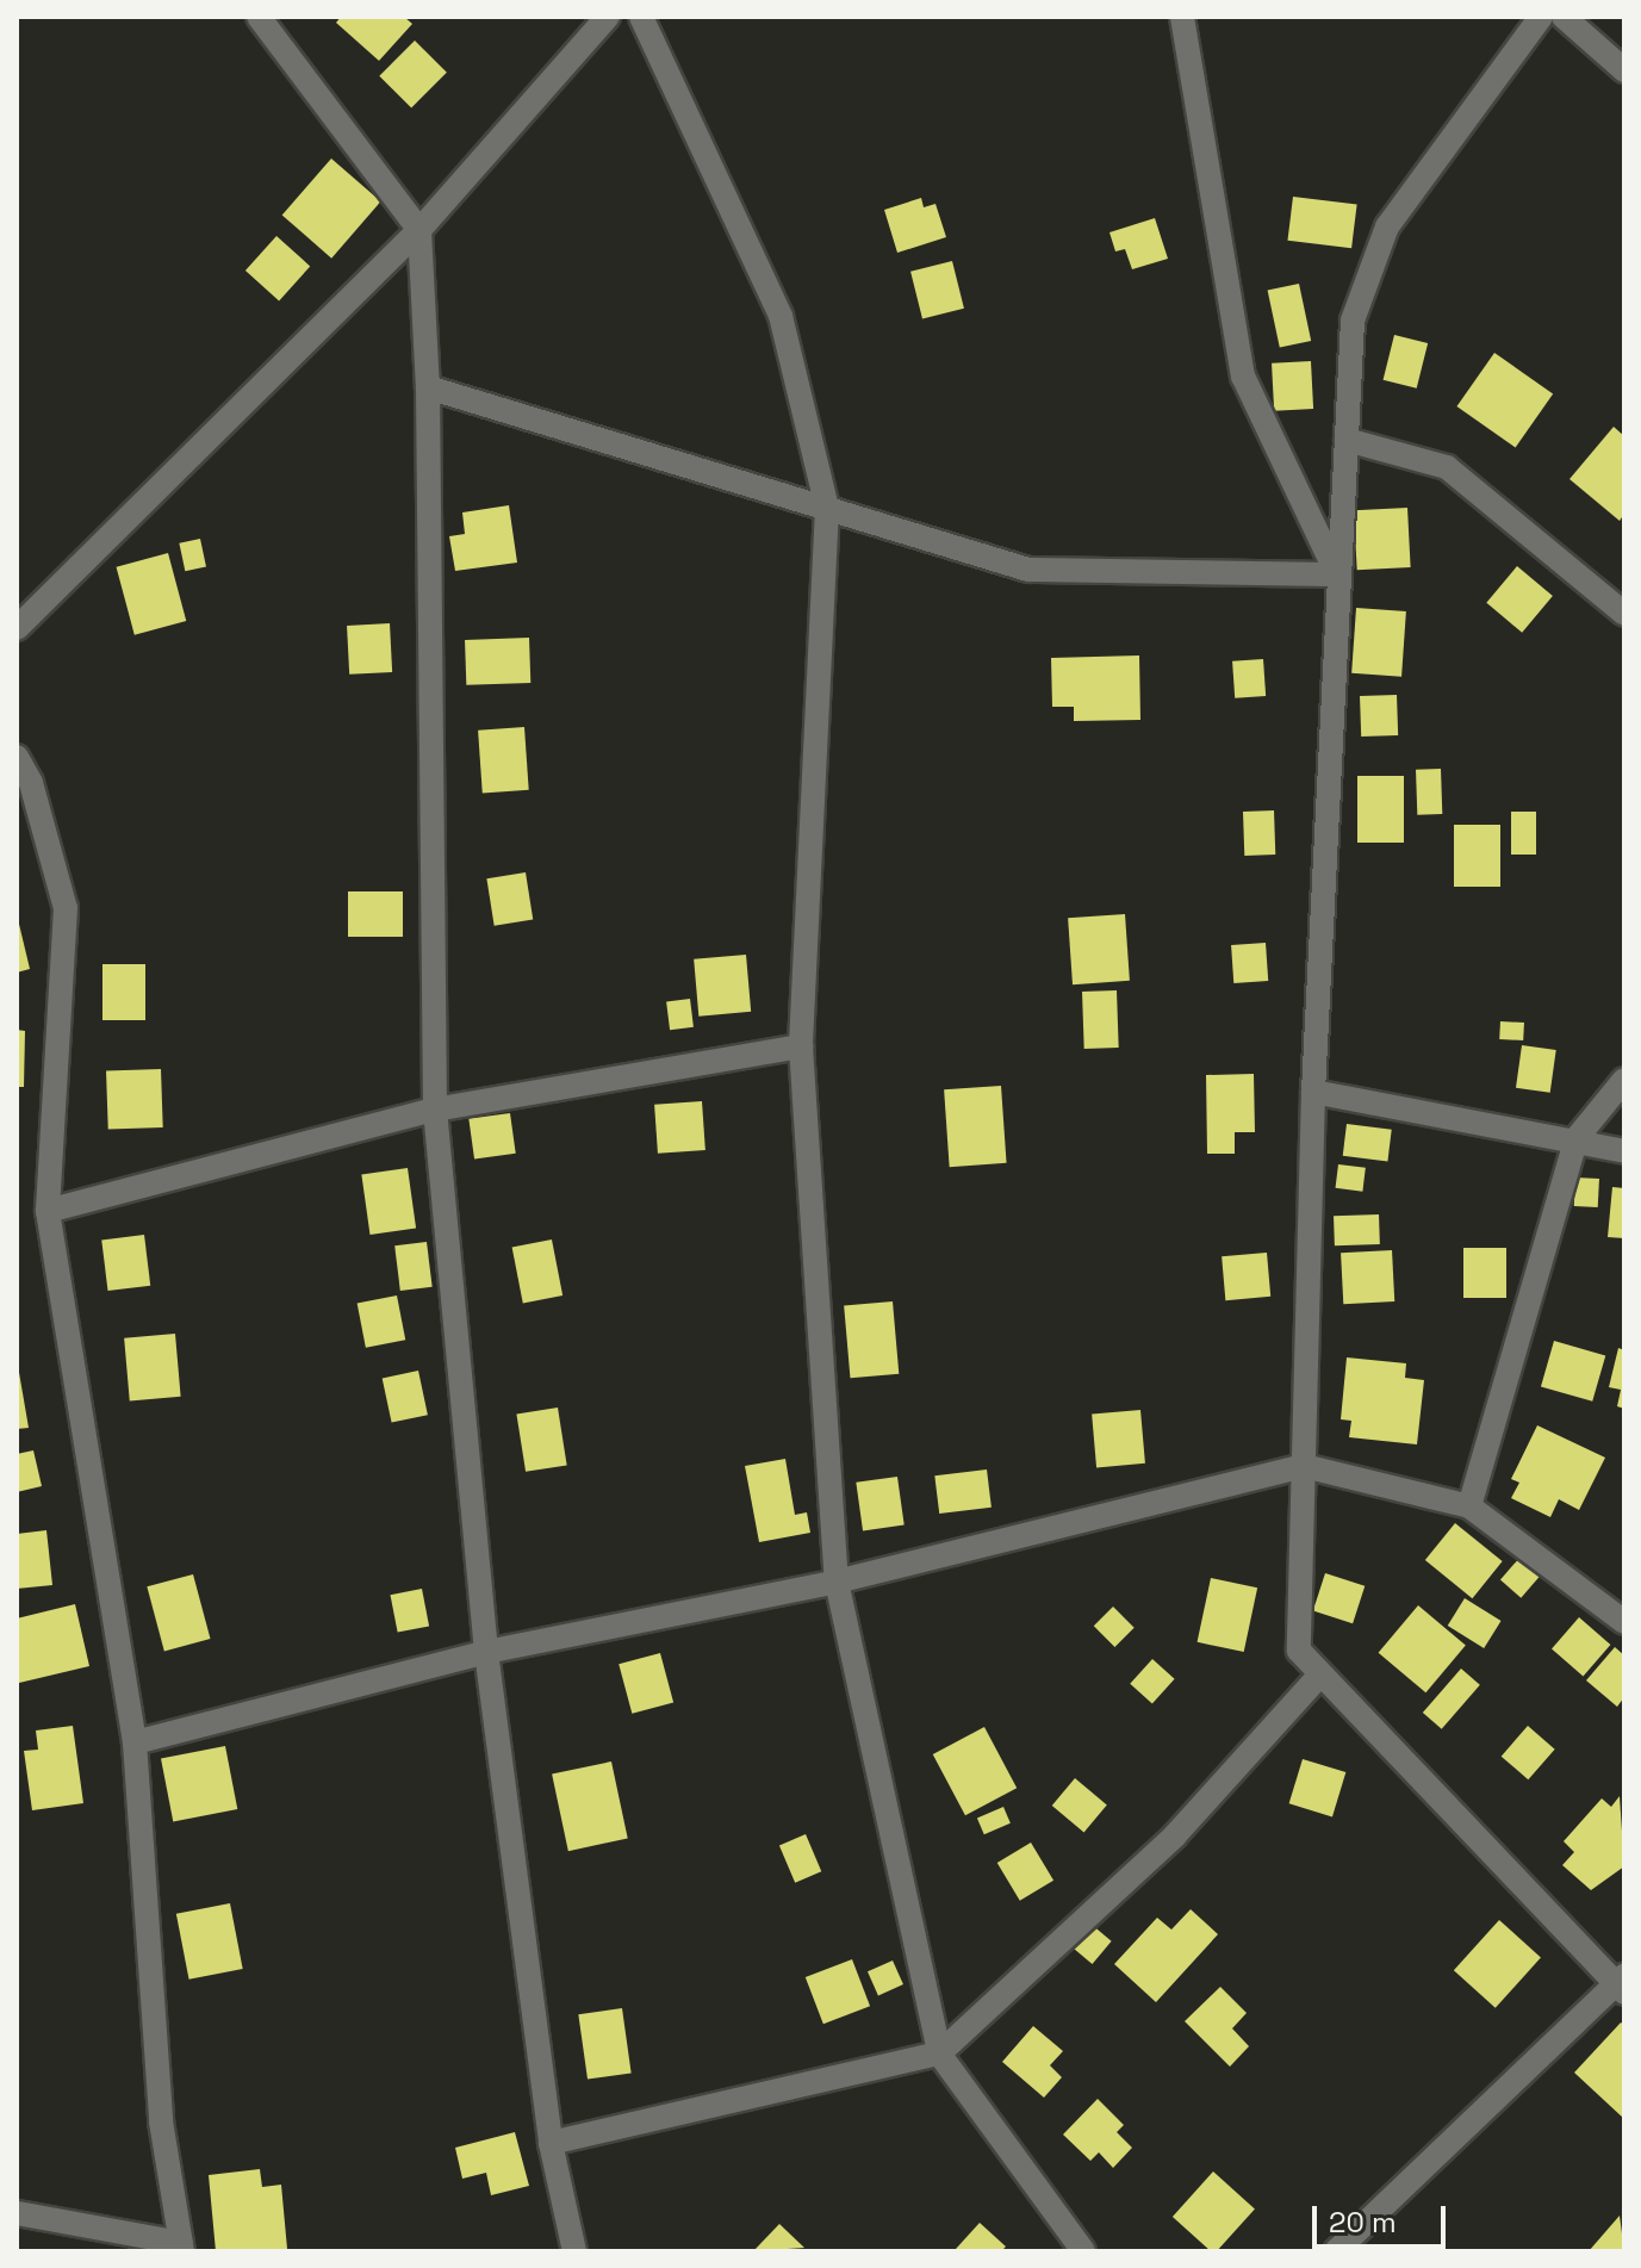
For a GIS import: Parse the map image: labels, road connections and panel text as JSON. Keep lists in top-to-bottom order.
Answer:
{
  "scale_bar": "20 m"
}
